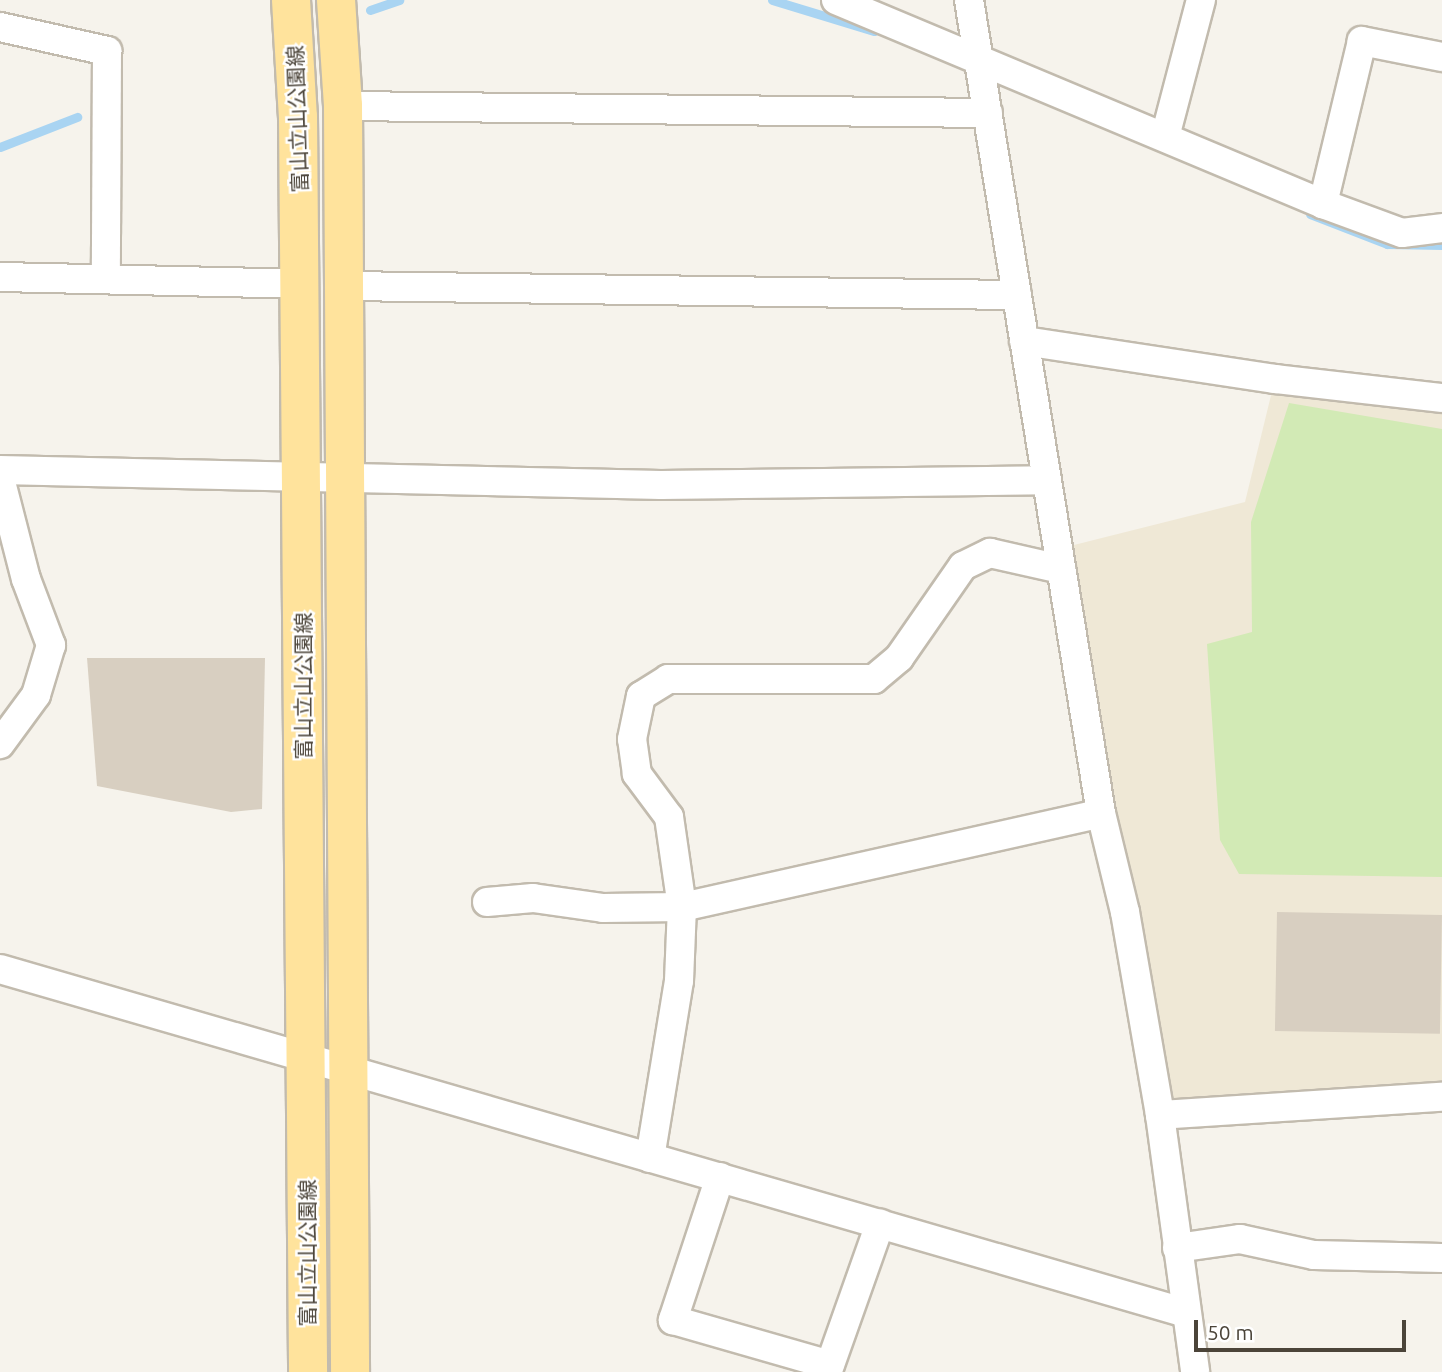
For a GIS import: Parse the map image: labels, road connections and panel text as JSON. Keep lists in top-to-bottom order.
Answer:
{
  "streets": {
    "main road": ["富山立山公園線"]
  },
  "scale_bar": "50 m"
}
